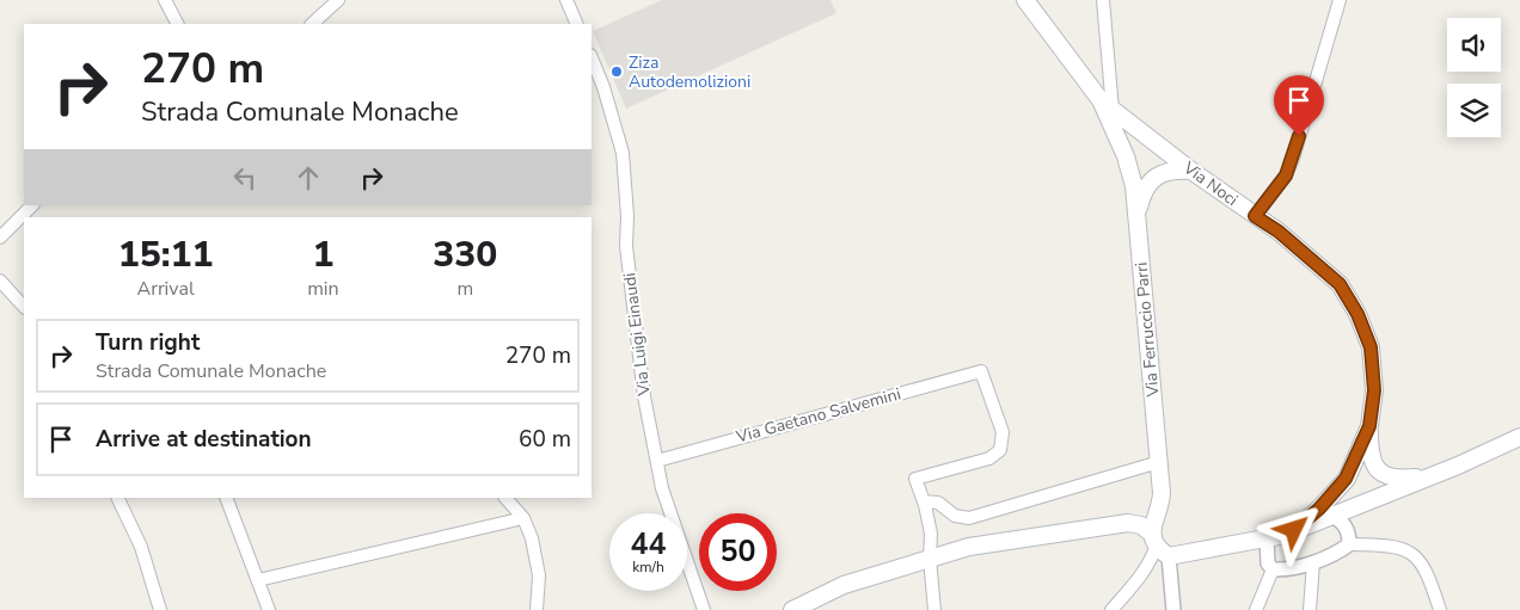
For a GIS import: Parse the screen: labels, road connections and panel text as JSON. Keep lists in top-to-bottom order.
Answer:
{
  "streets": {
    "main road": ["Via Noci", "Via Ferruccio Parri"],
    "street": ["Via Luigi Einaudi", "Via Gaetano Salvemini"]
  },
  "crossings": [
    ["Via Noci", "Via Ferruccio Parri"],
    ["Via Luigi Einaudi", "Via Gaetano Salvemini"]
  ],
  "places": ["Ziza Autodemolizioni"],
  "page": {
    "turn": ["270 m", "Strada Comunale Monache"],
    "eta": [
      "15:11",
      "Arrival",
      "1",
      "min",
      "330",
      "m"
    ],
    "list": [
      {
        "name": "Turn right",
        "note": "Strada Comunale Monache",
        "value": "270 m"
      },
      {
        "name": "Arrive at destination",
        "value": "60 m"
      }
    ],
    "speed": "44 km/h",
    "limit": "50"
  }
}
